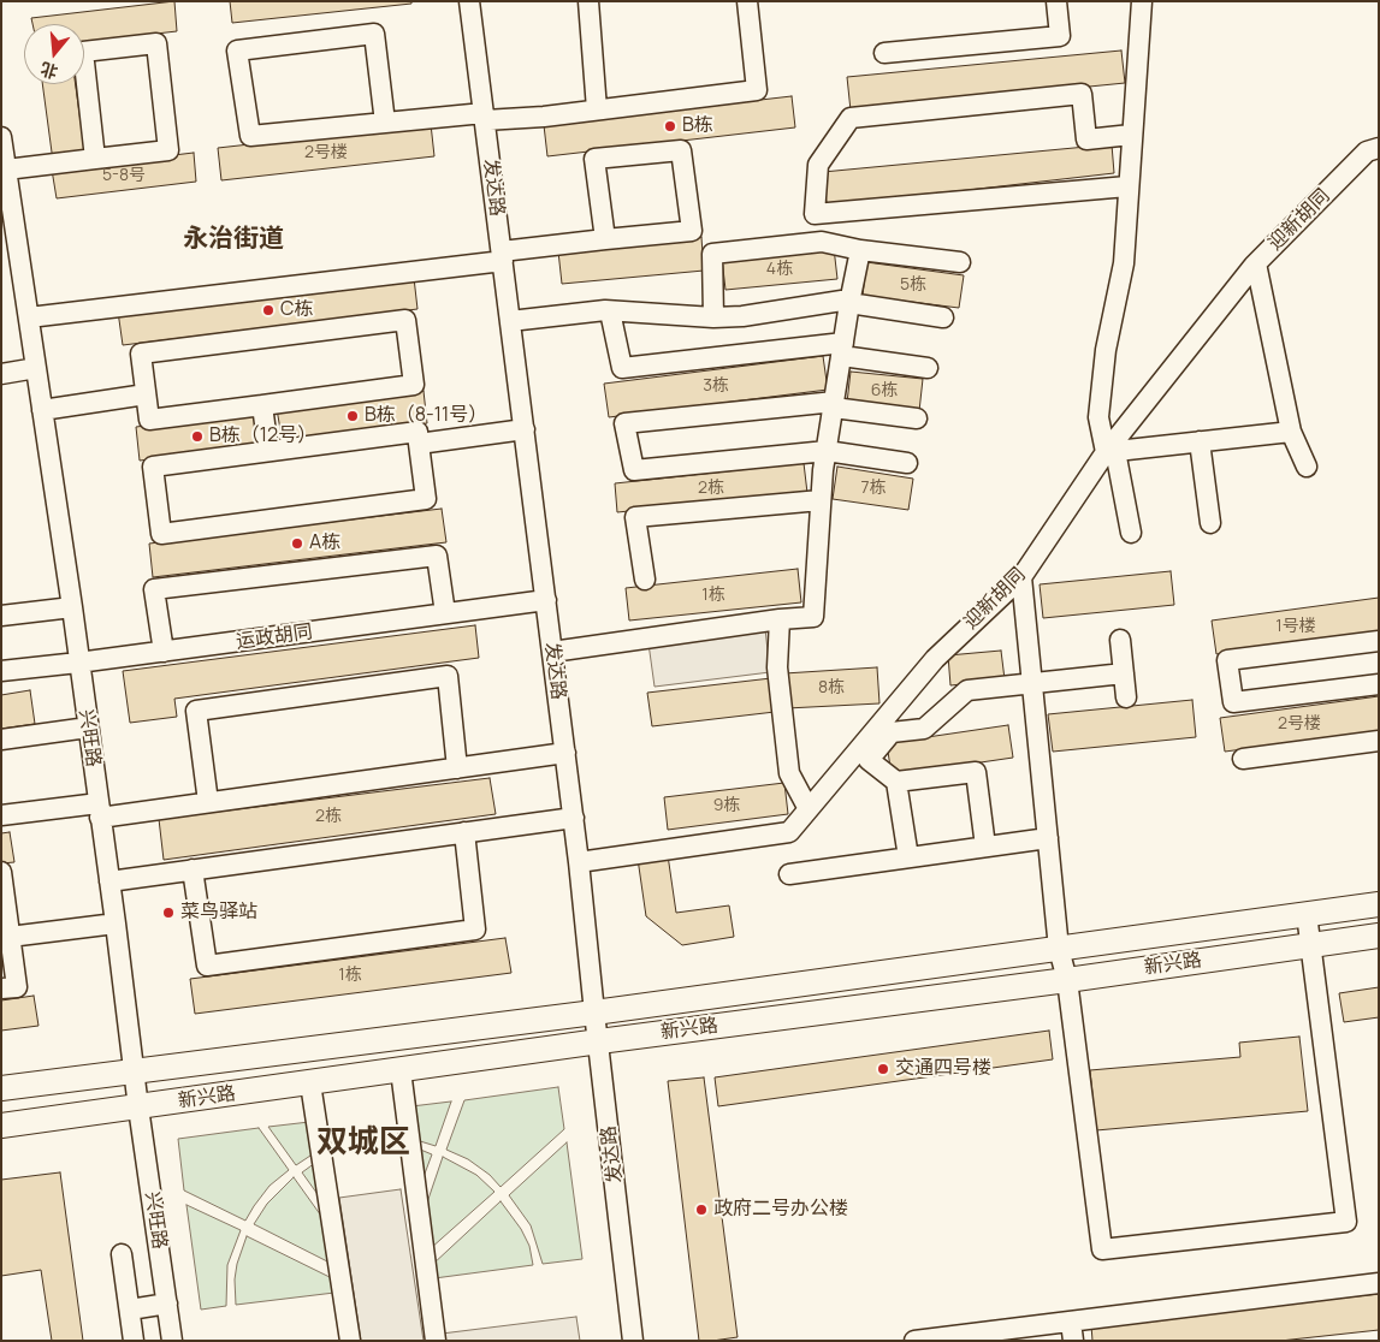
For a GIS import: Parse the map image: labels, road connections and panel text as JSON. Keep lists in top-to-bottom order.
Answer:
{
  "streets": {
    "main road": ["新兴路"],
    "street": [
      "发达路",
      "迎新胡同",
      "运政胡同",
      "兴旺路"
    ]
  },
  "crossings": [
    ["发达路", "迎新胡同"],
    ["发达路", "运政胡同"],
    ["发达路", "新兴路"],
    ["运政胡同", "兴旺路"],
    ["兴旺路", "新兴路"]
  ],
  "districts": ["永治街道", "双城区"],
  "places": [
    "B栋",
    "C栋",
    "B栋（8-11号）",
    "B栋（12号）",
    "A栋",
    "菜鸟驿站",
    "交通四号楼",
    "政府二号办公楼"
  ],
  "house_numbers": [
    "2号楼",
    "5-8号",
    "4栋",
    "5栋",
    "3栋",
    "6栋",
    "2栋",
    "7栋",
    "1栋",
    "1号楼",
    "8栋",
    "2号楼",
    "9栋",
    "2栋",
    "1栋"
  ],
  "north": "bottom"
}
